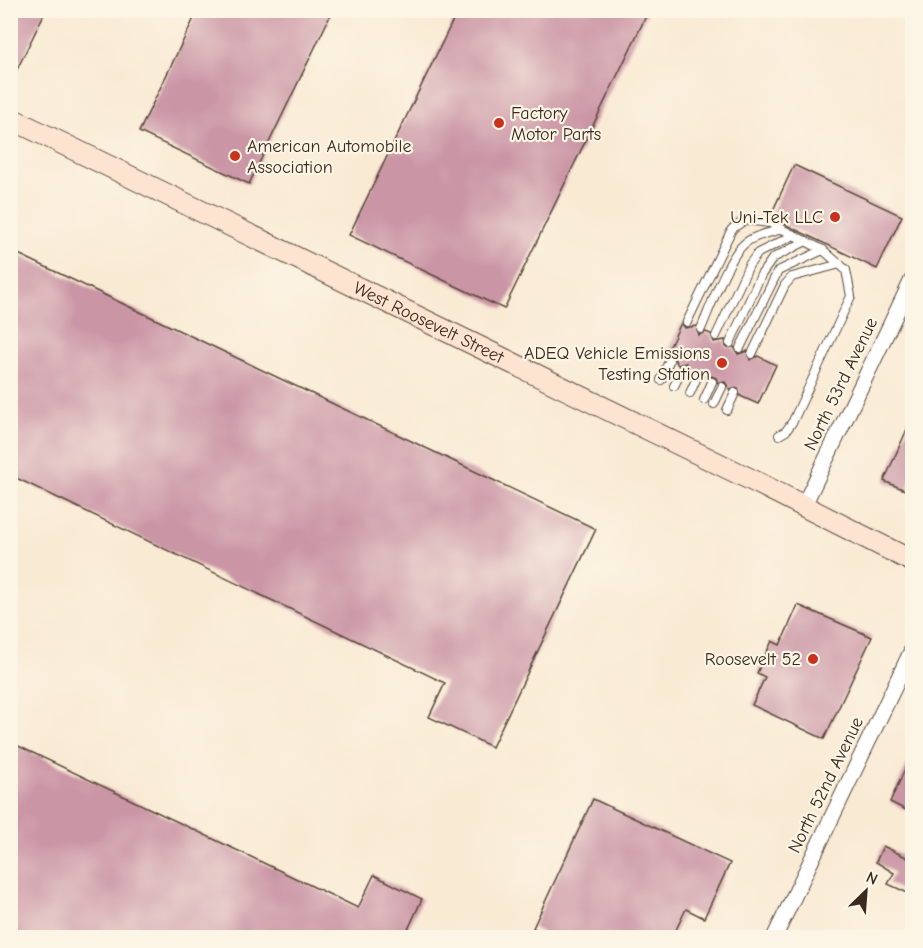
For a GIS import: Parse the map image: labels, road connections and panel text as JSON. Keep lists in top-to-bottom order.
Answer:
{
  "streets": {
    "street": ["West Roosevelt Street", "North 53rd Avenue", "North 52nd Avenue"]
  },
  "crossings": [
    ["West Roosevelt Street", "North 53rd Avenue"]
  ],
  "places": [
    "Factory Motor Parts",
    "American Automobile Association",
    "Uni-Tek LLC",
    "ADEQ Vehicle Emissions Testing Station",
    "Roosevelt 52"
  ],
  "north": "top right"
}
